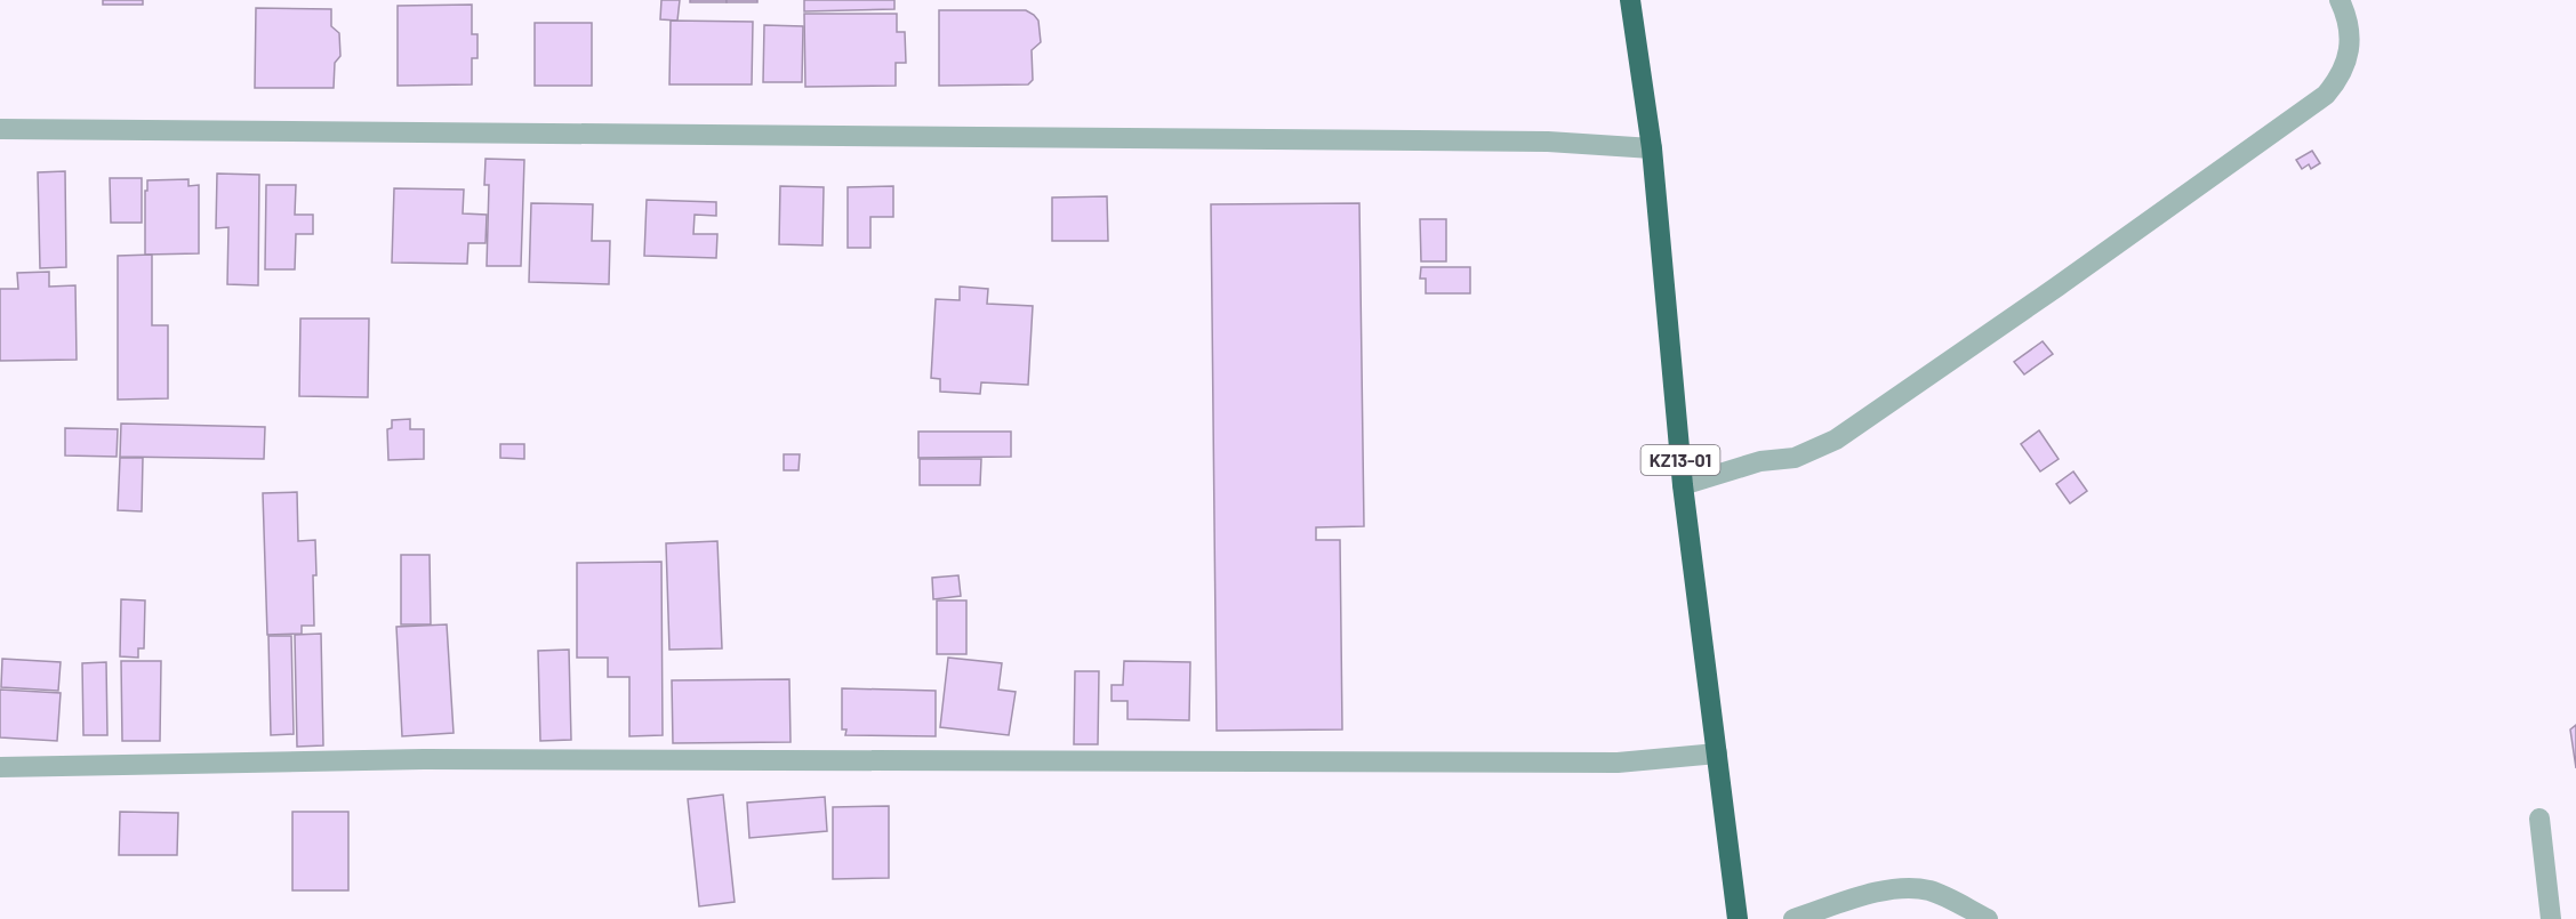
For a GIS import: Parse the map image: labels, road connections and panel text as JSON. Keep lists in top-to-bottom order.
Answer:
{
  "streets": {
    "highway": ["KZ13-01"]
  }
}
